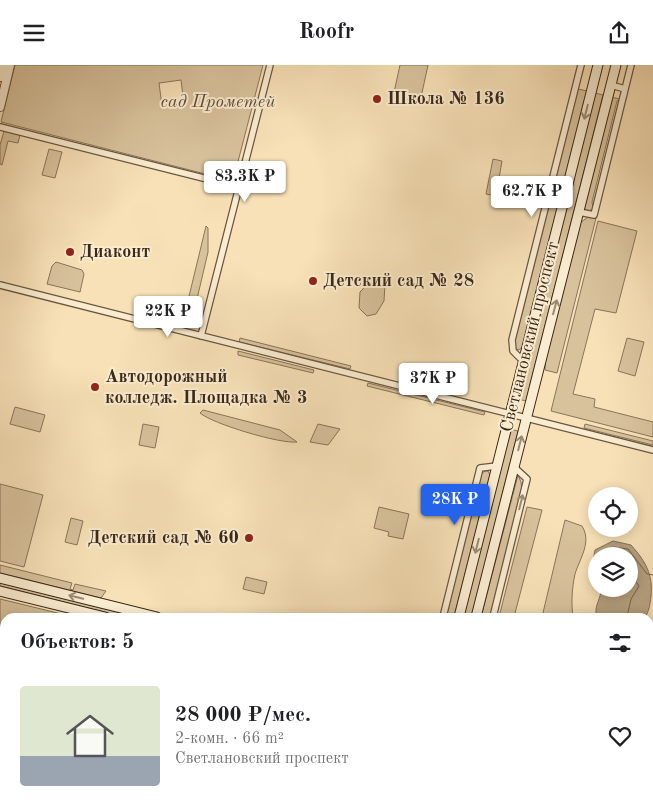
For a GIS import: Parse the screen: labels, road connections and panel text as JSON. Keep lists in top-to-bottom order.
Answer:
{
  "streets": {
    "main road": ["Светлановский проспект"]
  },
  "parks": ["сад Прометей"],
  "places": [
    "Школа № 136",
    "Диаконт",
    "Детский сад № 28",
    "Автодорожный колледж. Площадка № 3",
    "Детский сад № 60"
  ],
  "page": {
    "header": "Roofr",
    "price": [
      "83.3K ₽",
      "62.7K ₽",
      "22K ₽",
      "37K ₽",
      "28K ₽"
    ],
    "heading": "Объектов: 5",
    "list": [
      {
        "name": "28 000 ₽/мес.",
        "note": "2-комн. · 66 m² · Светлановский проспект"
      }
    ]
  }
}
